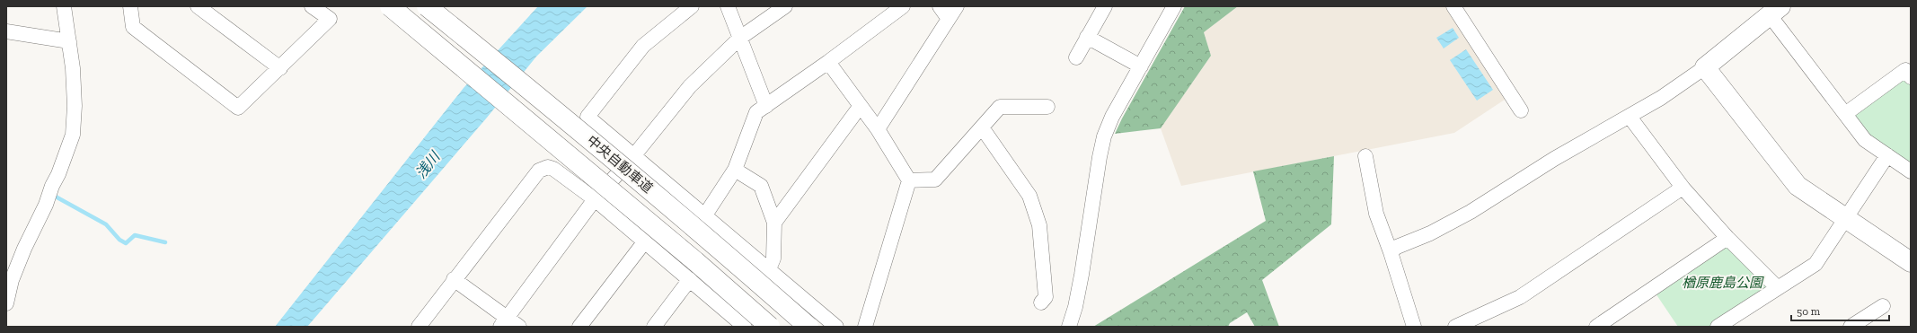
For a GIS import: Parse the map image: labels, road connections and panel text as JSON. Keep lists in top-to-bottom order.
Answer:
{
  "streets": {
    "main road": ["中央自動車道"]
  },
  "water": ["浅川"],
  "parks": ["楢原鹿島公園"],
  "scale_bar": "50 m"
}
